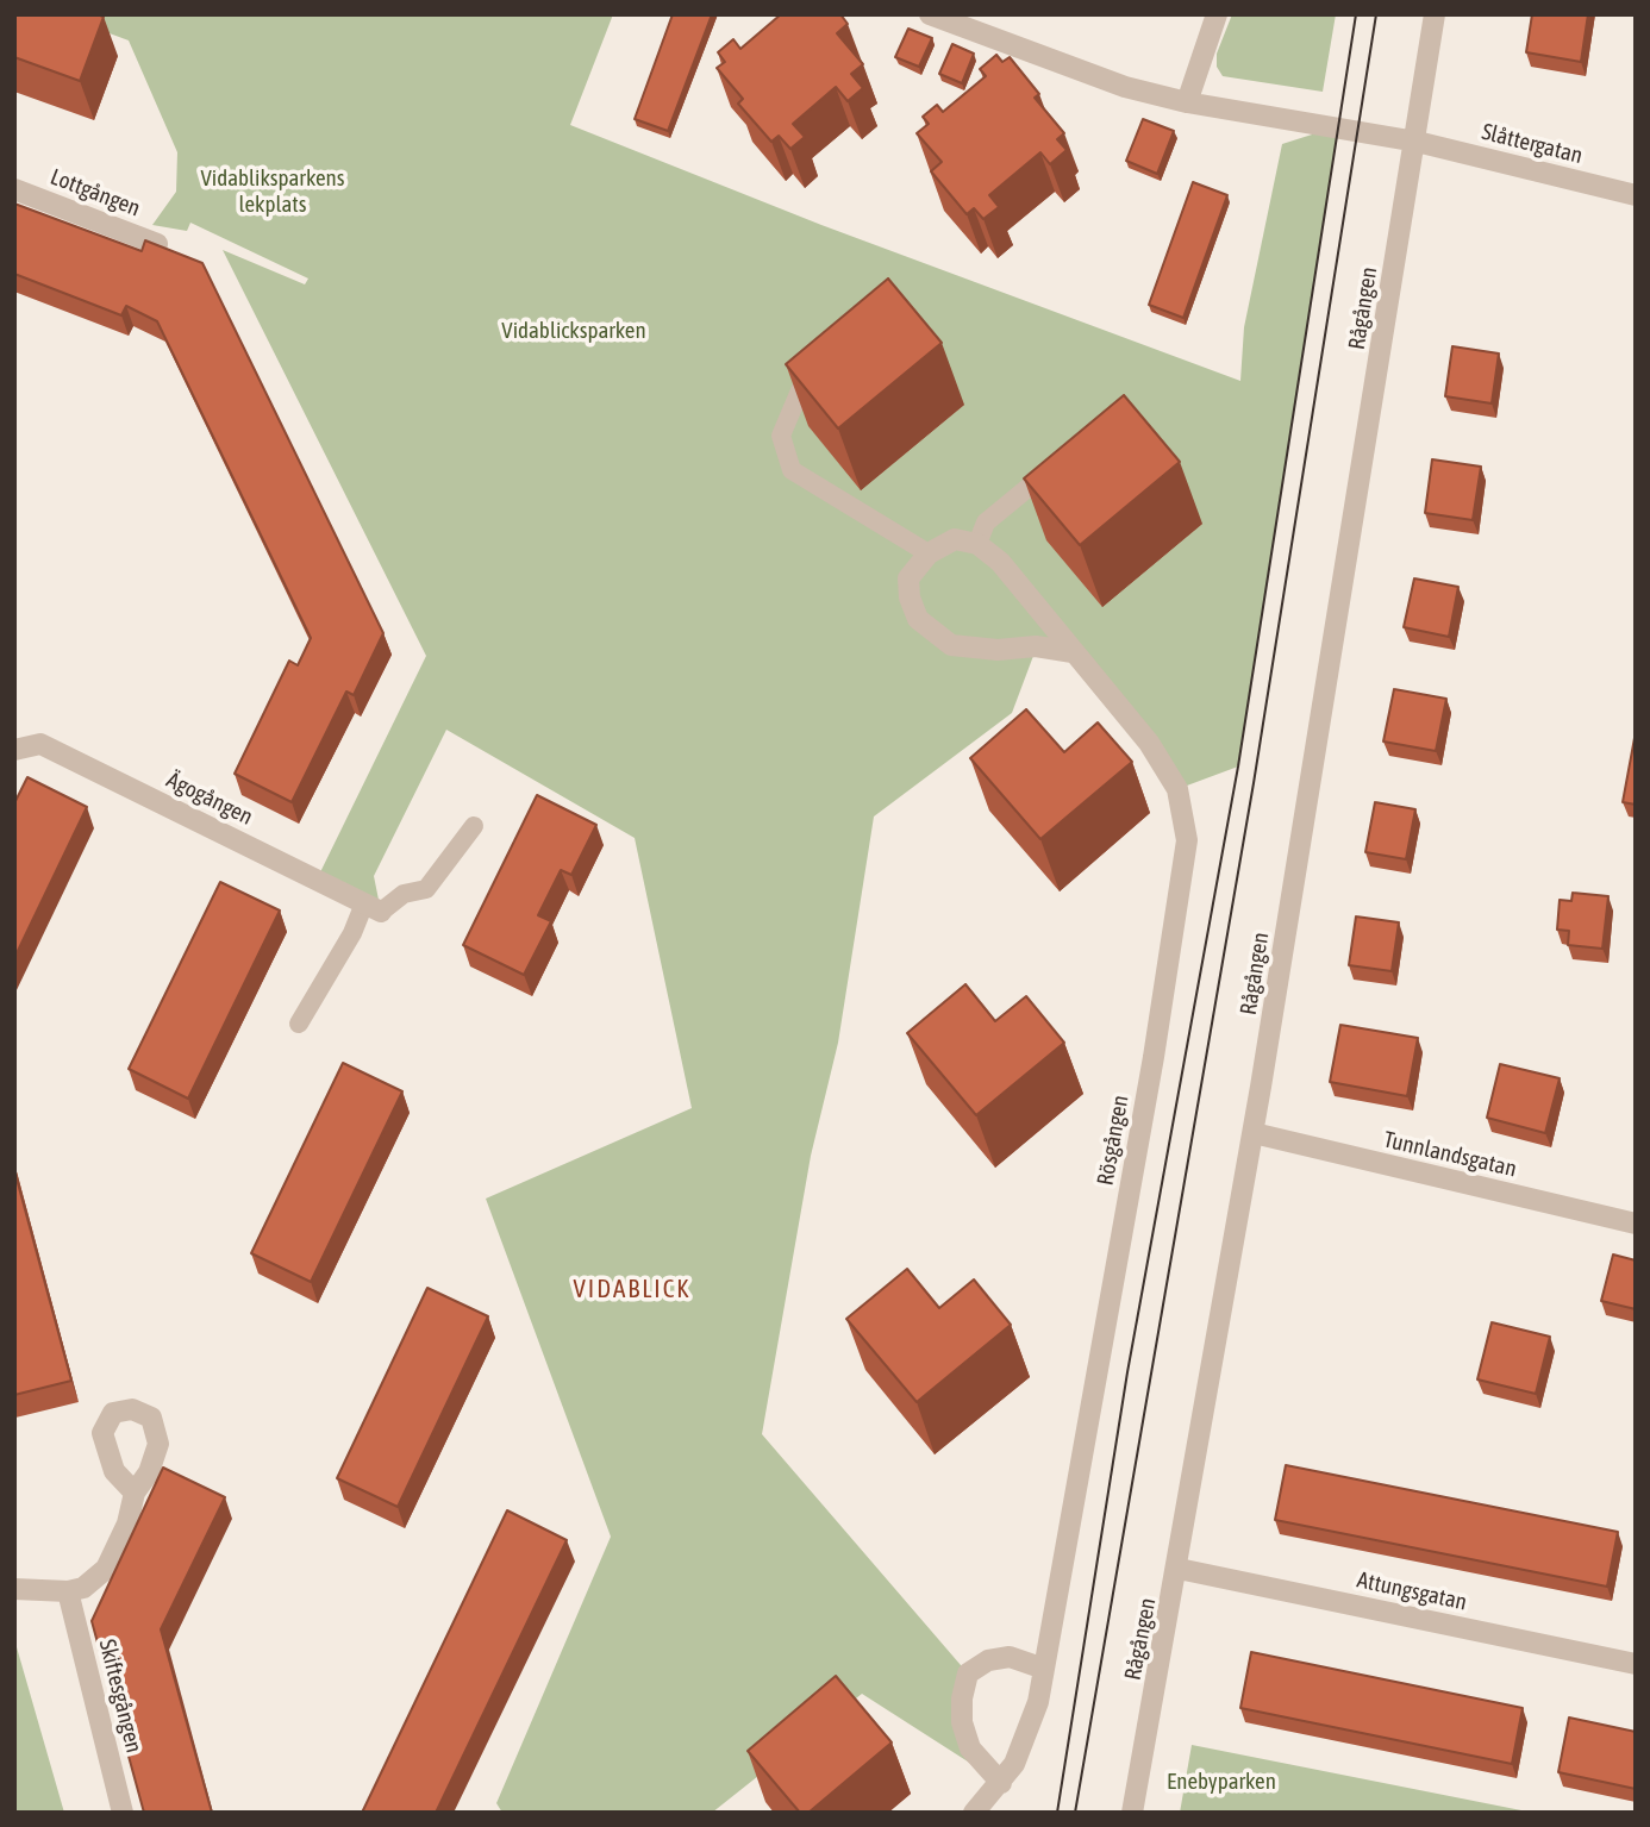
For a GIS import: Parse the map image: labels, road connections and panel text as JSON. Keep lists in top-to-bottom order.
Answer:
{
  "streets": {
    "street": [
      "Slåttergatan",
      "Lottgången",
      "Rågången",
      "Ägogången",
      "Rösgången",
      "Tunnlandsgatan",
      "Attungsgatan",
      "Skiftesgången"
    ]
  },
  "crossings": [
    ["Slåttergatan", "Rågången"],
    ["Rågången", "Tunnlandsgatan"],
    ["Rågången", "Attungsgatan"]
  ],
  "districts": ["VIDABLICK"],
  "parks": ["Vidabliksparkens lekplats", "Vidablicksparken", "Enebyparken"]
}
